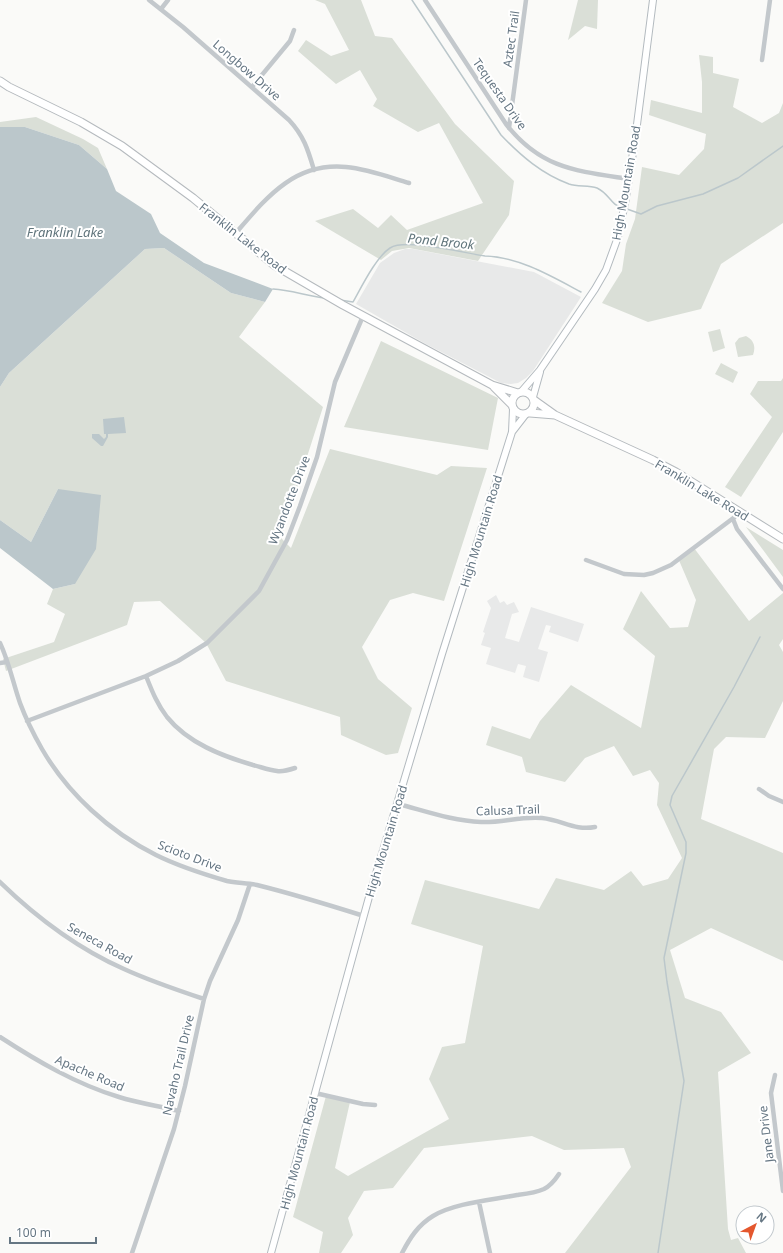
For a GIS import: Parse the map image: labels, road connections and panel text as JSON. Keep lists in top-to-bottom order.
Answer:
{
  "streets": {
    "main road": ["High Mountain Road", "Franklin Lake Road"],
    "street": [
      "Aztec Trail",
      "Longbow Drive",
      "Tequesta Drive",
      "Wyandotte Drive",
      "Calusa Trail",
      "Scioto Drive",
      "Seneca Road",
      "Navaho Trail Drive",
      "Apache Road",
      "Jane Drive"
    ]
  },
  "crossings": [
    ["Aztec Trail", "Tequesta Drive"],
    ["Tequesta Drive", "High Mountain Road"],
    ["High Mountain Road", "Franklin Lake Road"],
    ["High Mountain Road", "Calusa Trail"],
    ["High Mountain Road", "Scioto Drive"],
    ["Franklin Lake Road", "Wyandotte Drive"],
    ["Wyandotte Drive", "Scioto Drive"],
    ["Scioto Drive", "Navaho Trail Drive"],
    ["Seneca Road", "Navaho Trail Drive"],
    ["Navaho Trail Drive", "Apache Road"]
  ],
  "water": ["Franklin Lake", "Pond Brook"],
  "scale_bar": "100 m",
  "north": "top right"
}
